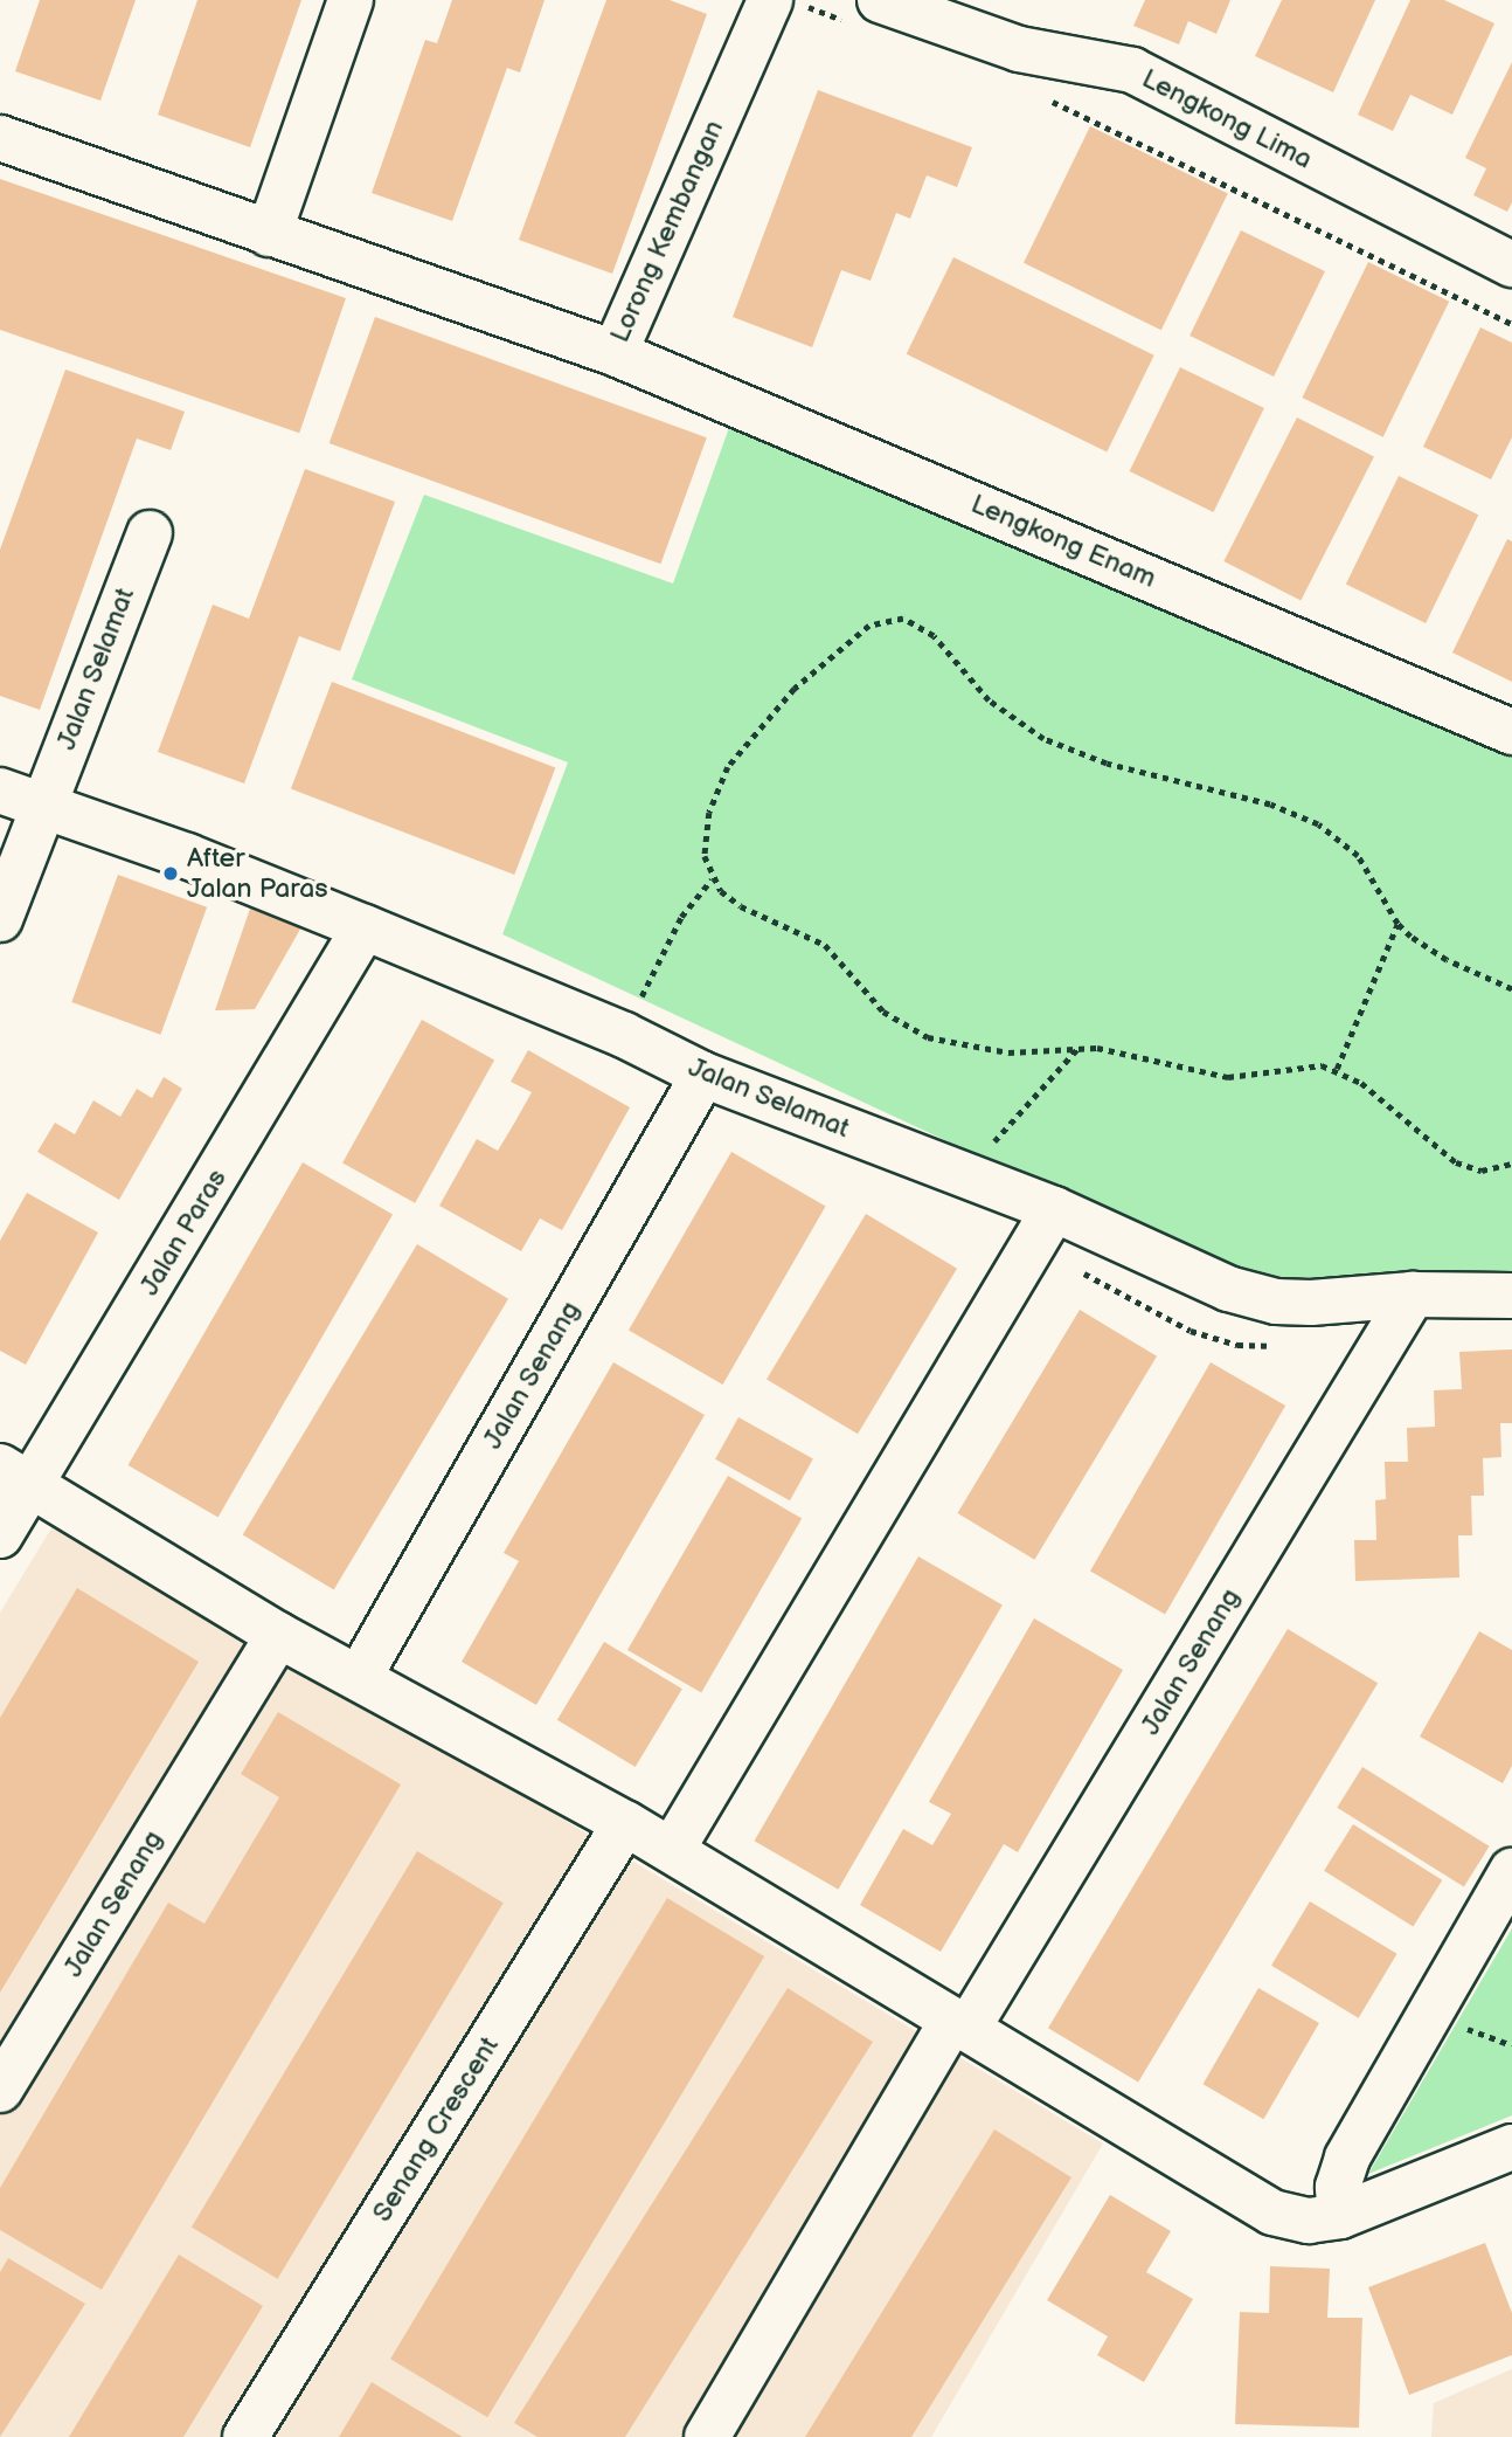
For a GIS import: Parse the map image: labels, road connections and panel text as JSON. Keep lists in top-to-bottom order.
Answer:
{
  "streets": {
    "street": [
      "Lengkong Lima",
      "Lorong Kembangan",
      "Lengkong Enam",
      "Jalan Selamat",
      "Jalan Paras",
      "Jalan Senang",
      "Senang Crescent"
    ]
  },
  "crossings": [
    ["Lorong Kembangan", "Lengkong Enam"],
    ["Jalan Selamat", "Jalan Paras"],
    ["Jalan Selamat", "Jalan Senang"]
  ],
  "places": ["After Jalan Paras"]
}
